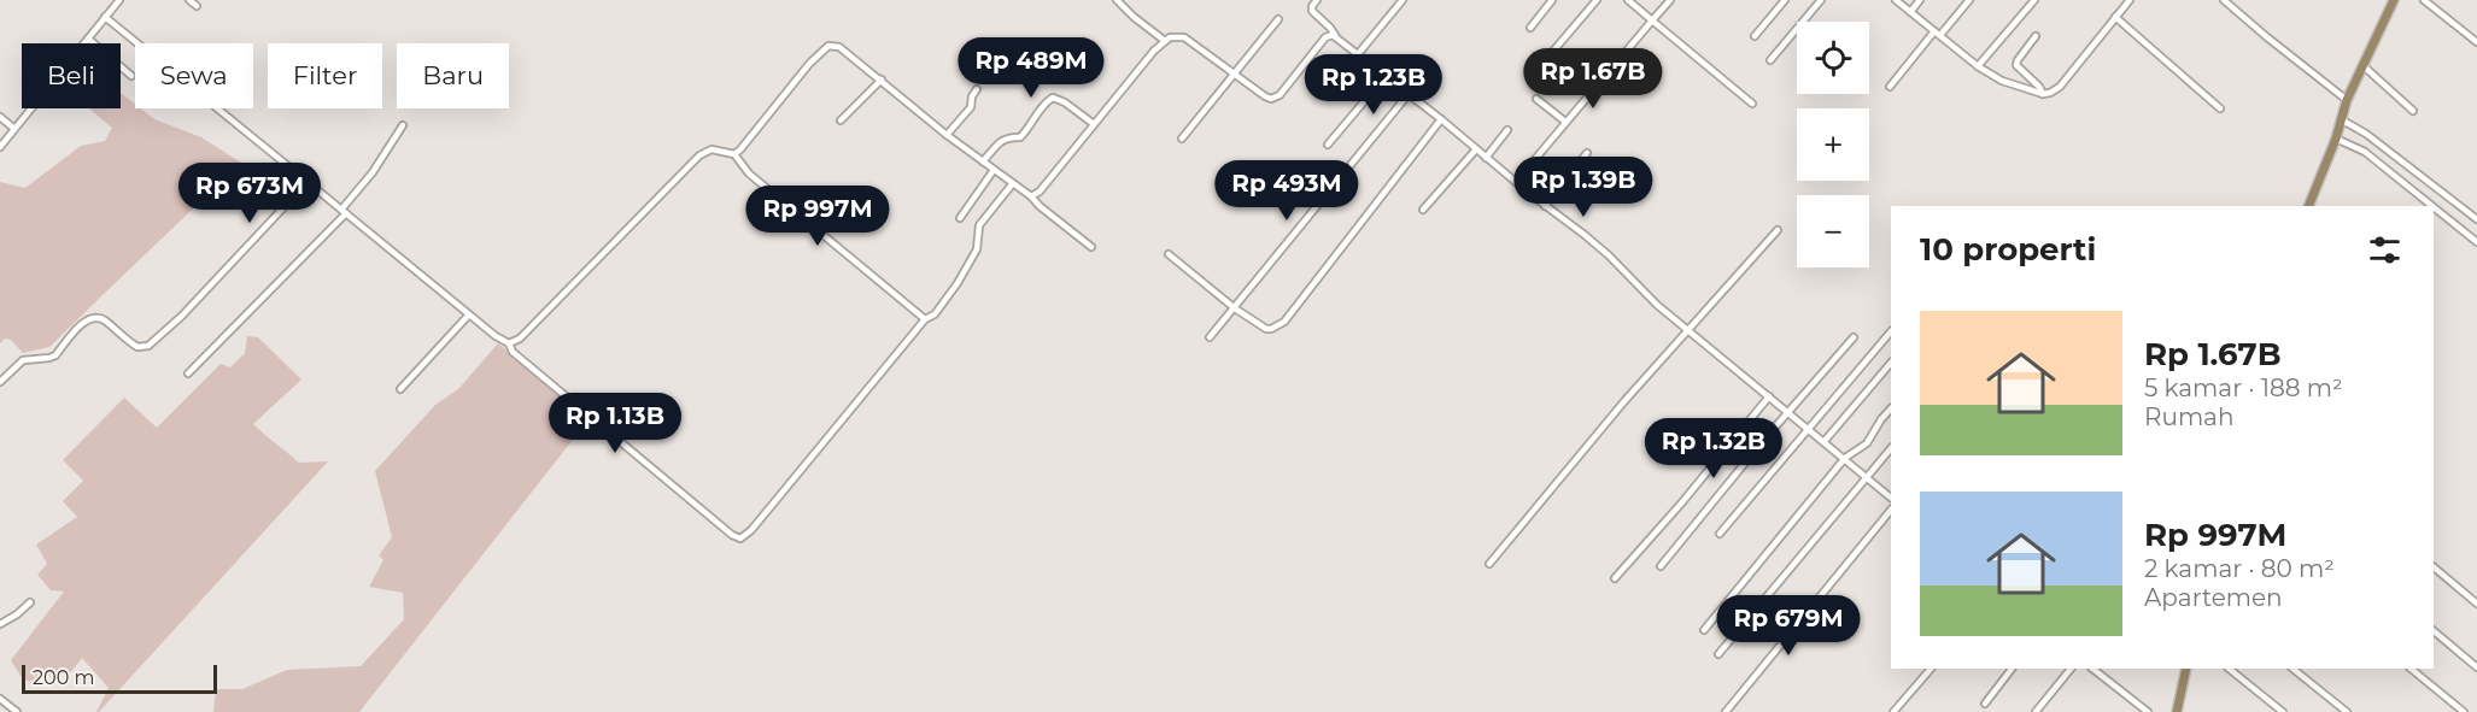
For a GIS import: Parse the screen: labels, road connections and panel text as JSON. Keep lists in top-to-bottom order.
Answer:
{
  "scale_bar": "200 m",
  "page": {
    "map_buttons": ["+", "−"],
    "price": [
      "Rp 489M",
      "Rp 1.67B",
      "Rp 1.23B",
      "Rp 1.39B",
      "Rp 493M",
      "Rp 673M",
      "Rp 997M",
      "Rp 1.13B",
      "Rp 1.32B",
      "Rp 679M"
    ],
    "chip": [
      "Beli",
      "Sewa",
      "Filter",
      "Baru"
    ],
    "heading": "10 properti",
    "list": [
      {
        "name": "Rp 1.67B",
        "note": "5 kamar · 188 m² · Rumah"
      },
      {
        "name": "Rp 997M",
        "note": "2 kamar · 80 m² · Apartemen"
      }
    ],
    "scale": "200 m"
  }
}
